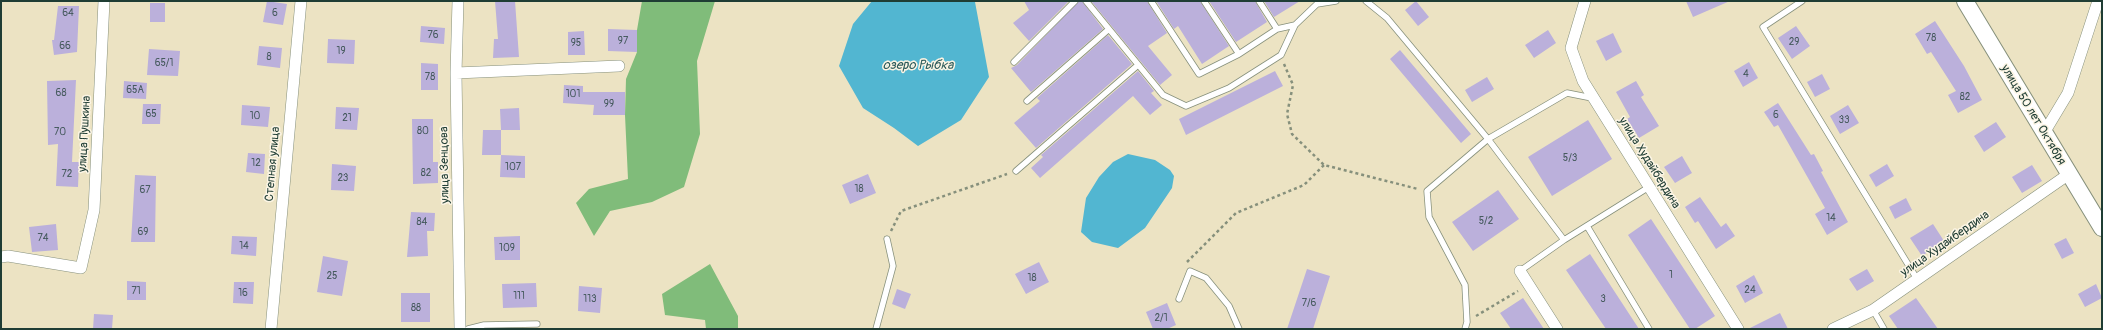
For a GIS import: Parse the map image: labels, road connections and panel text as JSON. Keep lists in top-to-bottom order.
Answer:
{
  "streets": {
    "main road": ["улица 50 лет Октября"],
    "street": [
      "улица Пушкина",
      "улица Худайбердина",
      "Степная улица",
      "улица Зенцова"
    ]
  },
  "crossings": [
    ["улица 50 лет Октября", "улица Худайбердина"]
  ],
  "water": ["озеро Рыбка"],
  "house_numbers": [
    "64",
    "6",
    "76",
    "78",
    "97",
    "29",
    "95",
    "66",
    "19",
    "8",
    "65/1",
    "4",
    "78",
    "65А",
    "68",
    "101",
    "82",
    "99",
    "65",
    "6",
    "10",
    "21",
    "33",
    "80",
    "70",
    "5/3",
    "12",
    "107",
    "82",
    "72",
    "23",
    "18",
    "67",
    "14",
    "5/2",
    "84",
    "69",
    "74",
    "14",
    "109",
    "1",
    "25",
    "18",
    "24",
    "71",
    "16",
    "111",
    "113",
    "3",
    "7/6",
    "88",
    "2/1"
  ]
}
